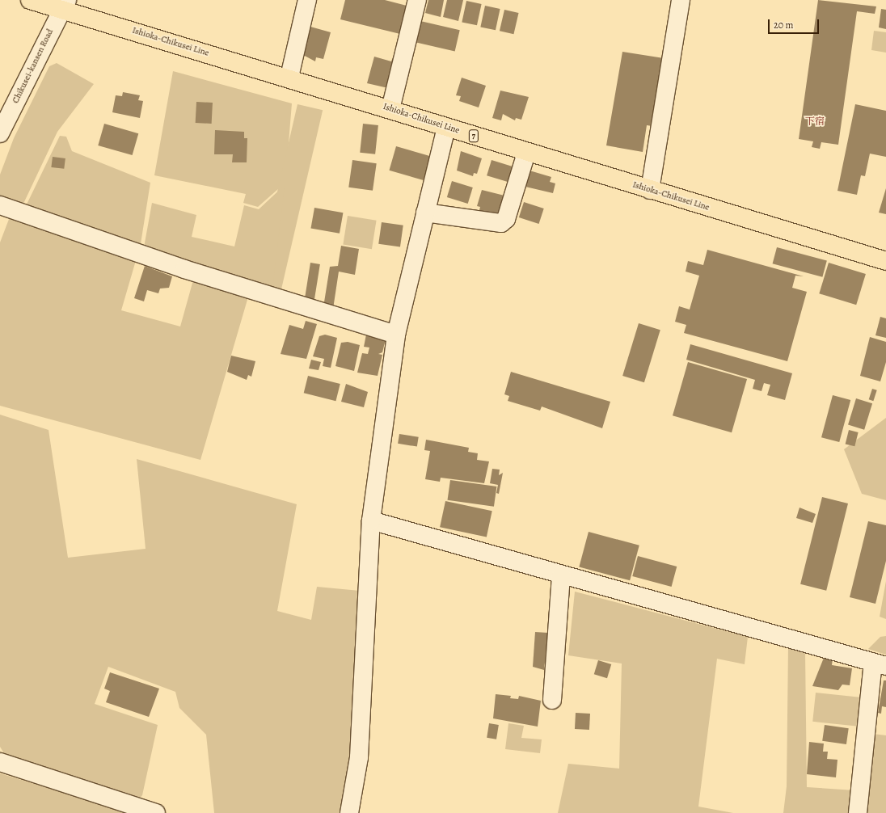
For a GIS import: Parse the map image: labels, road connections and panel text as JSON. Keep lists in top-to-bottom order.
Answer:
{
  "streets": {
    "main road": ["Ishioka-Chikusei Line", "7"],
    "street": ["Chikusei-kansen Road"]
  },
  "crossings": [
    ["Ishioka-Chikusei Line", "Chikusei-kansen Road"]
  ],
  "districts": ["下宿"],
  "scale_bar": "20 m"
}
